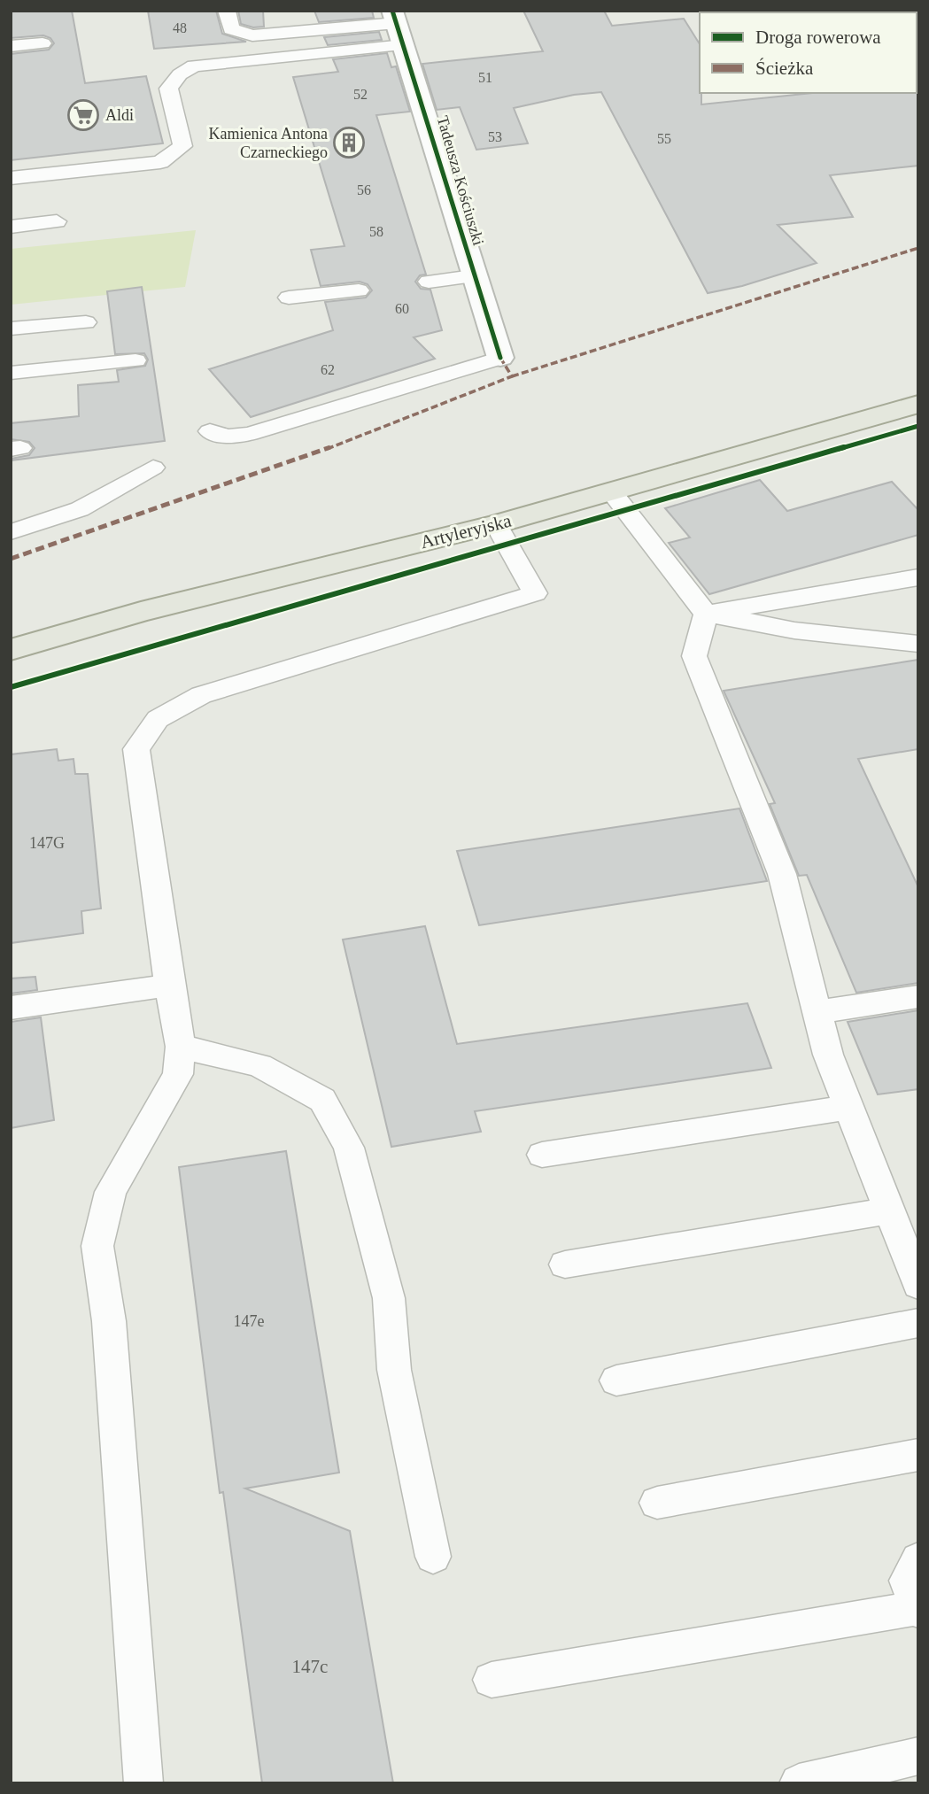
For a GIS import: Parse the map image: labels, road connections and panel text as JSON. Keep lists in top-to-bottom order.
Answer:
{
  "streets": {
    "main road": ["Artyleryjska"],
    "street": ["Tadeusza Kościuszki"]
  },
  "places": {
    "supermarket": ["Aldi"],
    "building": ["Kamienica Antona Czarneckiego"]
  },
  "house_numbers": [
    "48",
    "51",
    "52",
    "53",
    "55",
    "56",
    "58",
    "60",
    "62",
    "147G",
    "147e",
    "147c"
  ],
  "legend": ["Droga rowerowa", "Ścieżka"]
}
